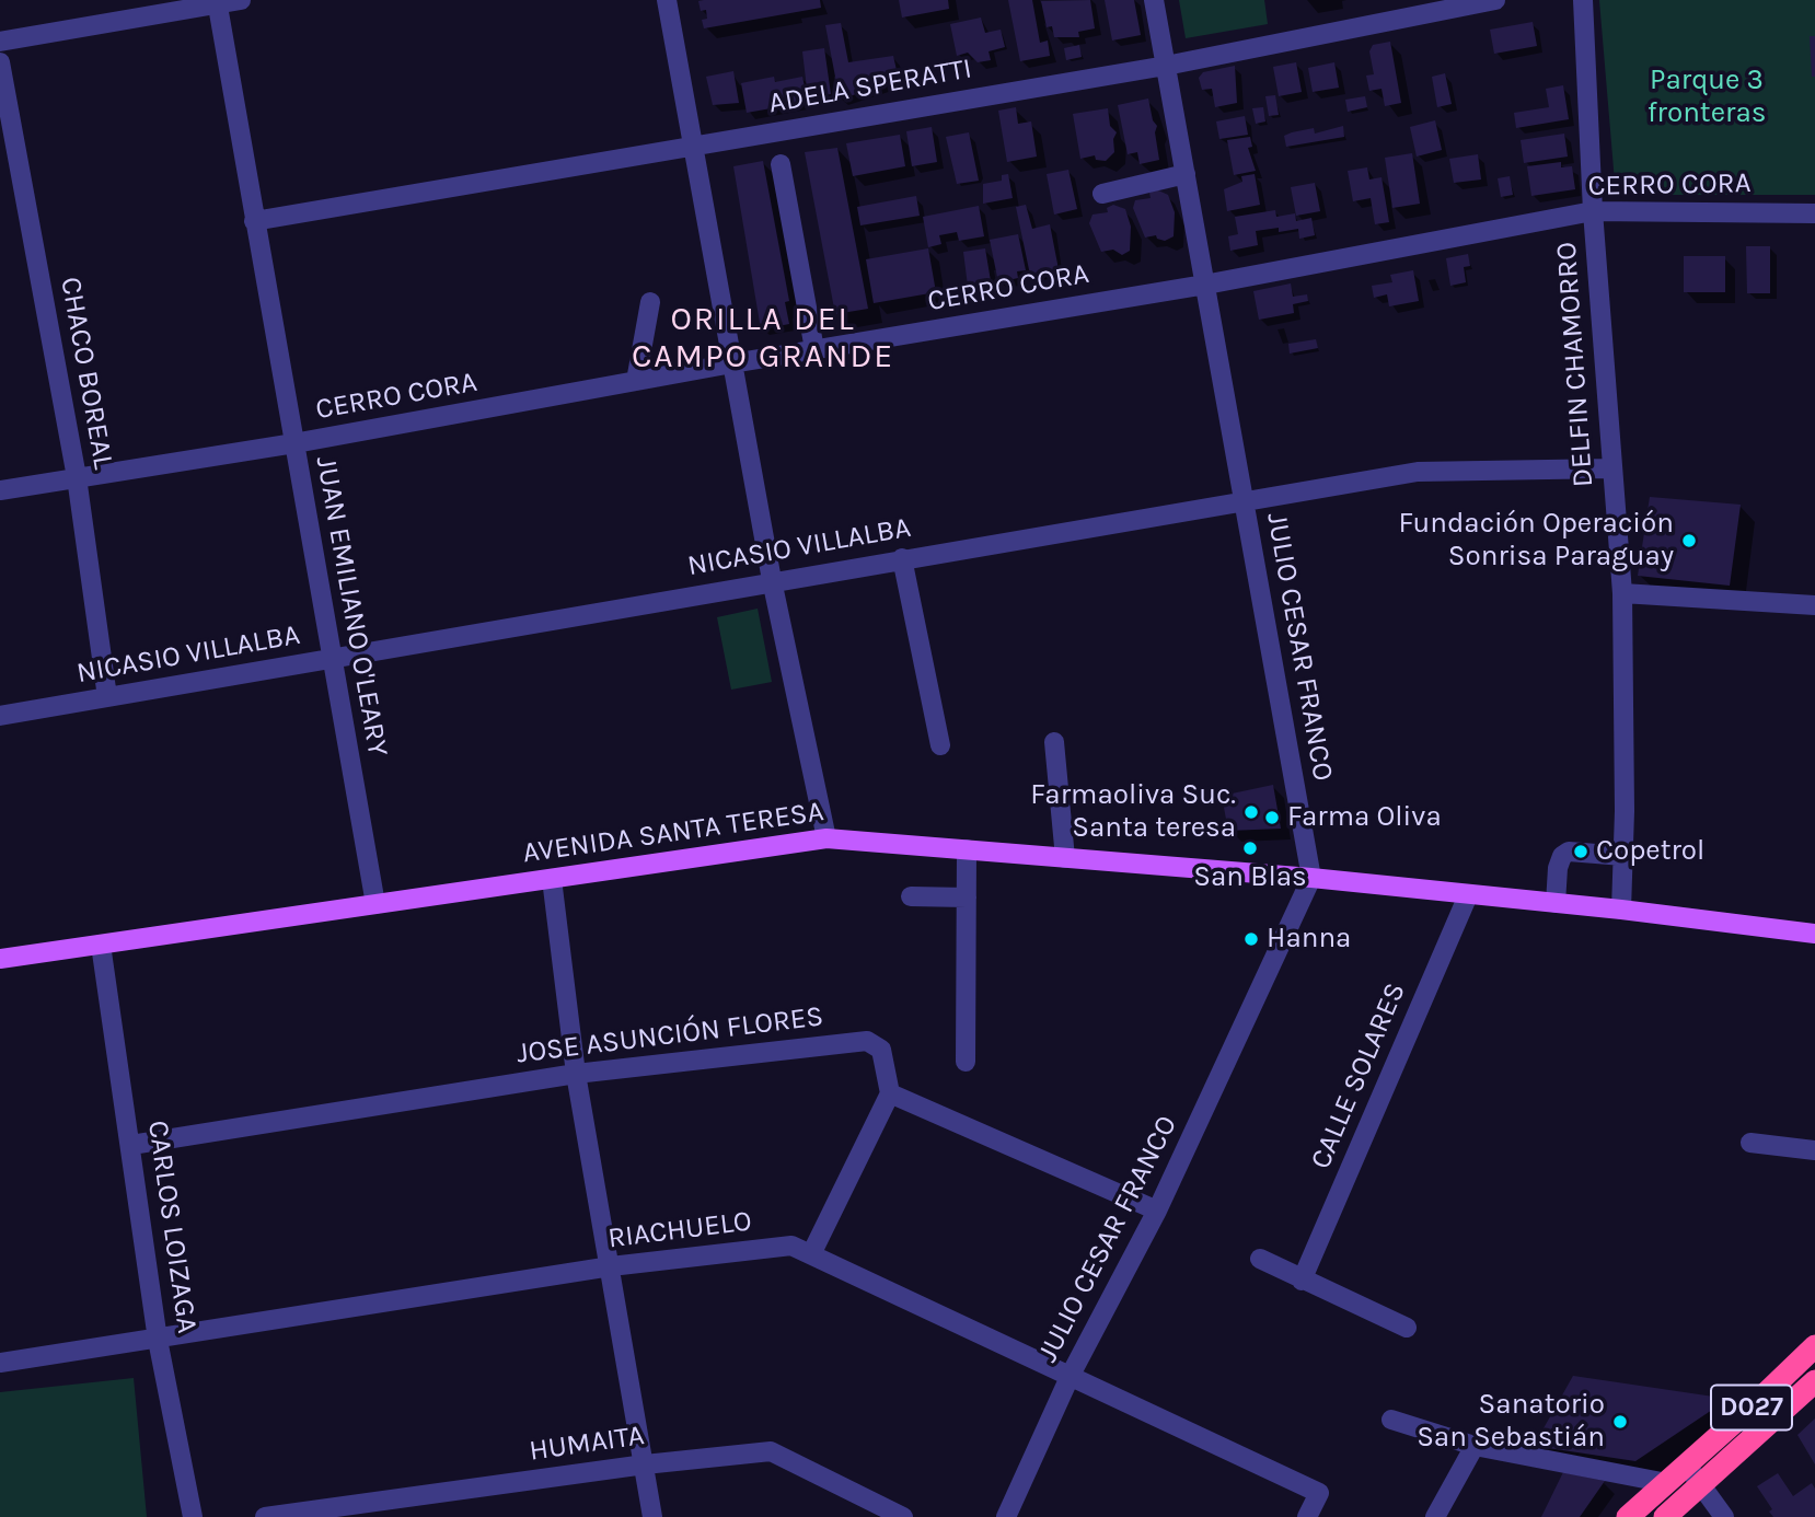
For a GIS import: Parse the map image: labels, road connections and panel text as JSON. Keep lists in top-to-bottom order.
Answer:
{
  "streets": {
    "highway": ["D027"],
    "main road": ["AVENIDA SANTA TERESA"],
    "street": [
      "ADELA SPERATTI",
      "CERRO CORA",
      "DELFIN CHAMORRO",
      "CHACO BOREAL",
      "NICASIO VILLALBA",
      "JUAN EMILIANO O'LEARY",
      "JULIO CESAR FRANCO",
      "JOSE ASUNCIÓN FLORES",
      "CALLE SOLARES",
      "CARLOS LOIZAGA",
      "RIACHUELO",
      "HUMAITA"
    ]
  },
  "crossings": [
    ["ADELA SPERATTI", "JUAN EMILIANO O'LEARY"],
    ["ADELA SPERATTI", "JULIO CESAR FRANCO"],
    ["CERRO CORA", "DELFIN CHAMORRO"],
    ["CERRO CORA", "CHACO BOREAL"],
    ["CERRO CORA", "JUAN EMILIANO O'LEARY"],
    ["CERRO CORA", "JULIO CESAR FRANCO"],
    ["DELFIN CHAMORRO", "NICASIO VILLALBA"],
    ["DELFIN CHAMORRO", "AVENIDA SANTA TERESA"],
    ["CHACO BOREAL", "NICASIO VILLALBA"],
    ["NICASIO VILLALBA", "JUAN EMILIANO O'LEARY"],
    ["NICASIO VILLALBA", "JULIO CESAR FRANCO"],
    ["JUAN EMILIANO O'LEARY", "AVENIDA SANTA TERESA"],
    ["JULIO CESAR FRANCO", "AVENIDA SANTA TERESA"],
    ["JULIO CESAR FRANCO", "RIACHUELO"],
    ["AVENIDA SANTA TERESA", "CALLE SOLARES"],
    ["AVENIDA SANTA TERESA", "CARLOS LOIZAGA"],
    ["JOSE ASUNCIÓN FLORES", "CARLOS LOIZAGA"],
    ["CARLOS LOIZAGA", "RIACHUELO"]
  ],
  "districts": ["ORILLA DEL CAMPO GRANDE"],
  "parks": ["Parque 3 fronteras"],
  "places": [
    "Fundación Operación Sonrisa Paraguay",
    "Farmaoliva Suc. Santa teresa",
    "Farma Oliva",
    "San Blas",
    "Copetrol",
    "Hanna",
    "Sanatorio San Sebastián"
  ]
}
